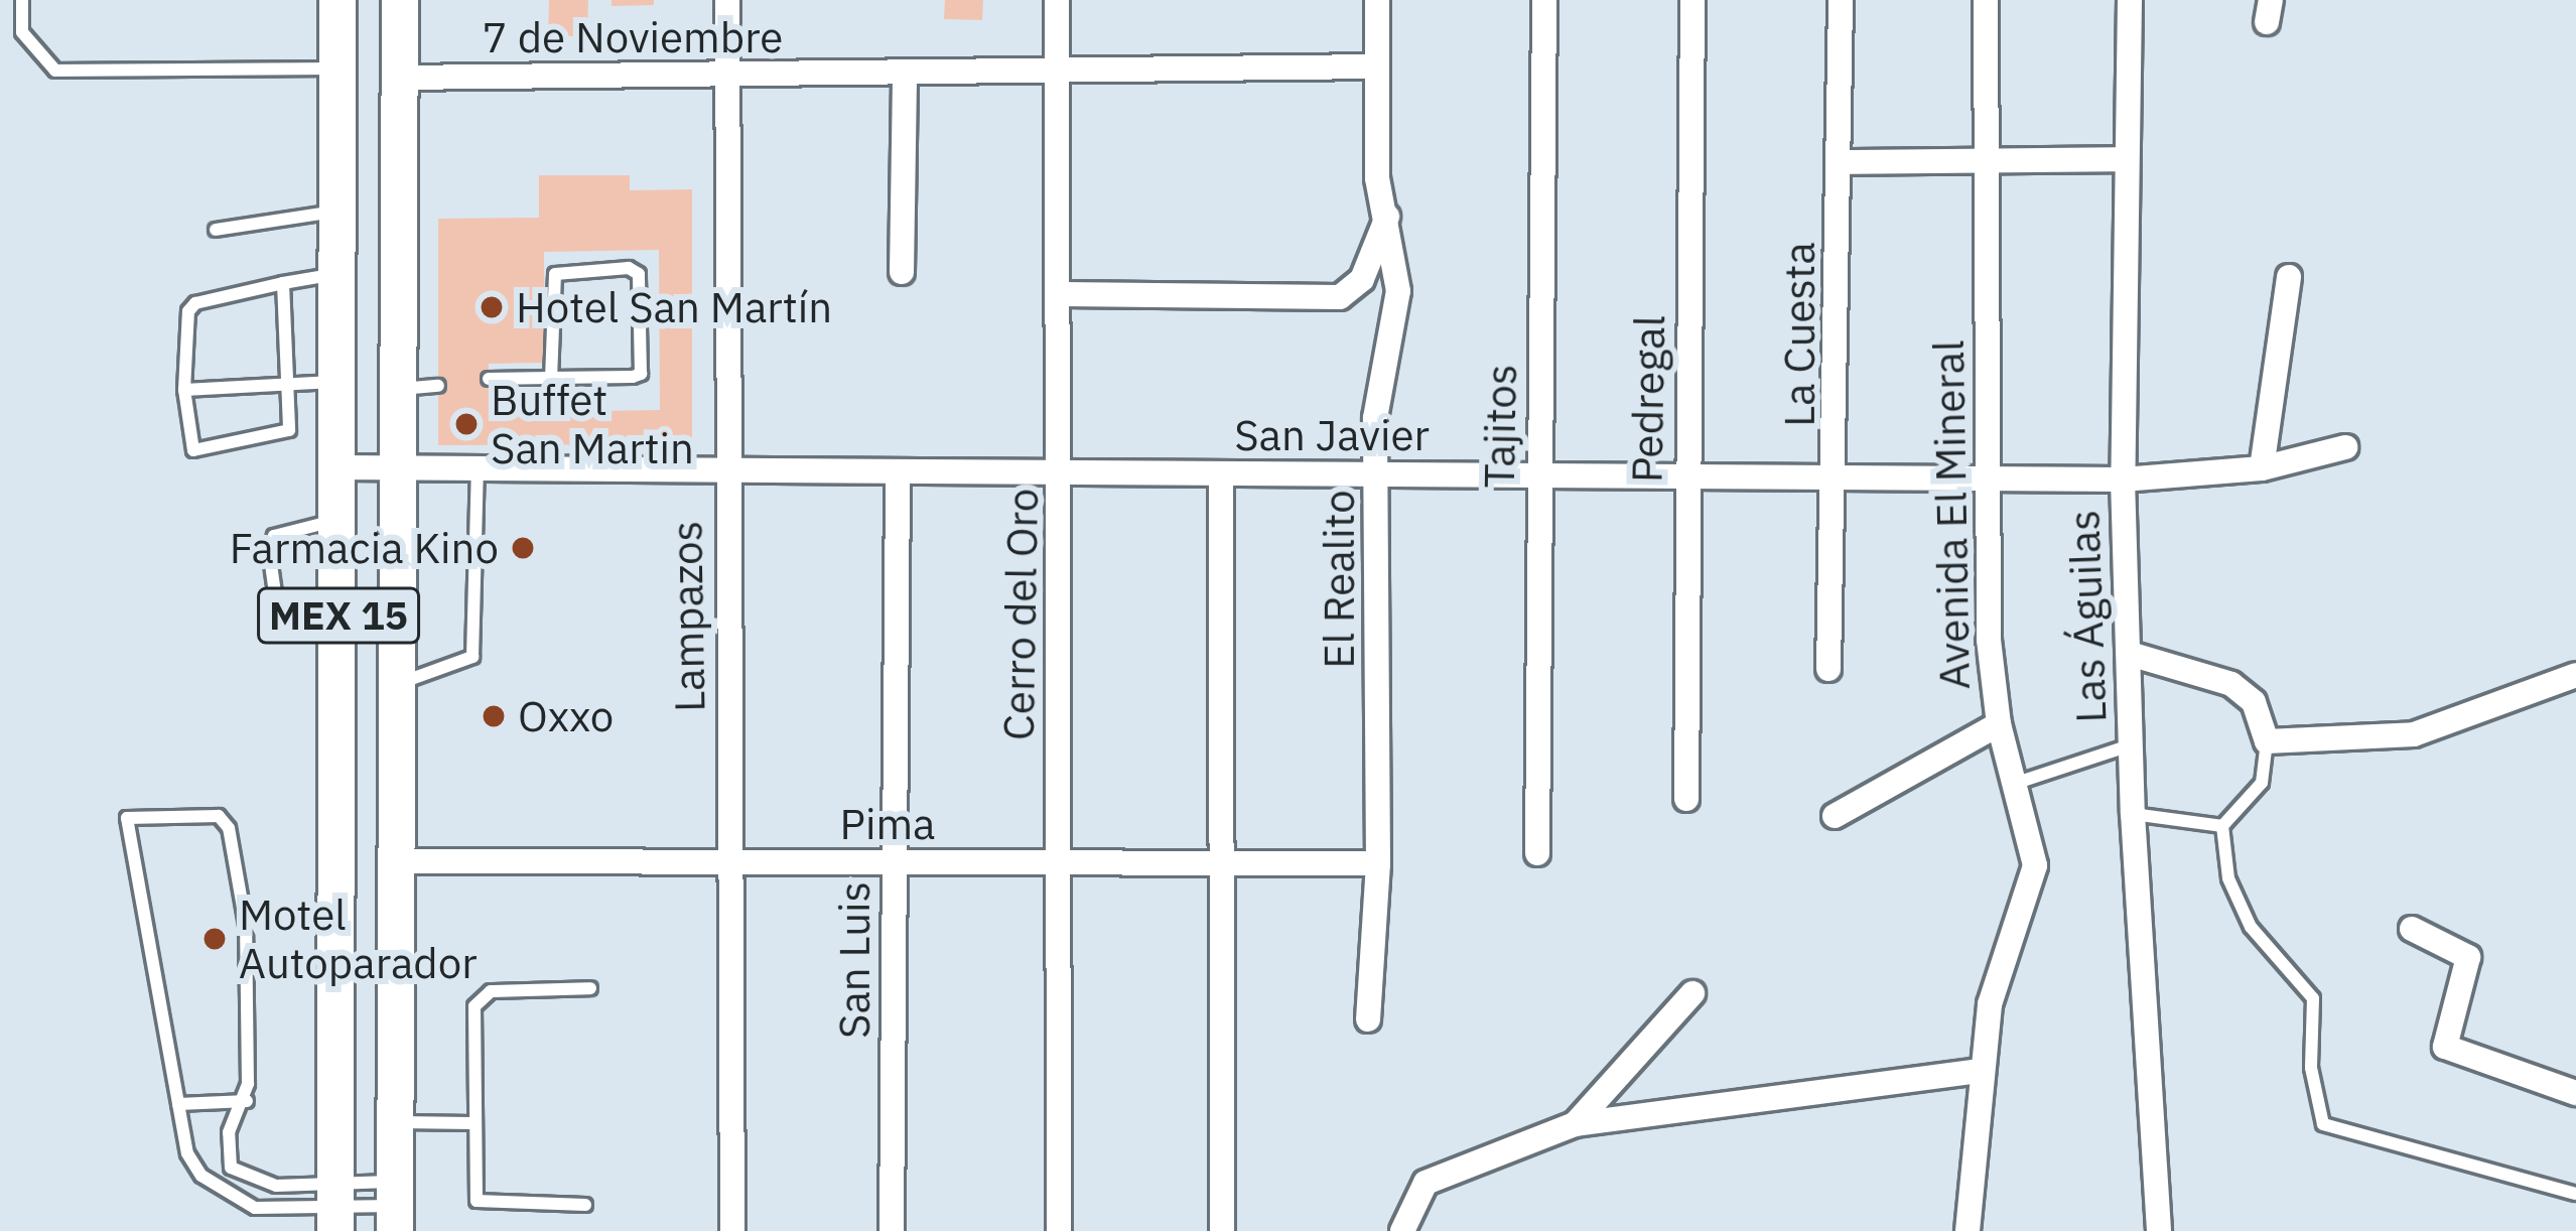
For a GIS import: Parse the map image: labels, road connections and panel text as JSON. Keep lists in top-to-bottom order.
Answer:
{
  "streets": {
    "main road": ["MEX 15"],
    "street": [
      "7 de Noviembre",
      "La Cuesta",
      "Pedregal",
      "Tajitos",
      "San Javier",
      "Avenida El Mineral",
      "El Realito",
      "Cerro del Oro",
      "Lampazos",
      "Las Águilas",
      "Pima",
      "San Luis"
    ]
  },
  "crossings": [
    ["7 de Noviembre", "El Realito"],
    ["7 de Noviembre", "Cerro del Oro"],
    ["7 de Noviembre", "MEX 15"],
    ["7 de Noviembre", "Lampazos"],
    ["La Cuesta", "San Javier"],
    ["Pedregal", "San Javier"],
    ["Tajitos", "San Javier"],
    ["San Javier", "Avenida El Mineral"],
    ["San Javier", "El Realito"],
    ["San Javier", "Cerro del Oro"],
    ["San Javier", "MEX 15"],
    ["San Javier", "Lampazos"],
    ["San Javier", "Las Águilas"],
    ["San Javier", "San Luis"],
    ["El Realito", "Pima"],
    ["Cerro del Oro", "Pima"],
    ["MEX 15", "Pima"],
    ["Lampazos", "Pima"],
    ["Pima", "San Luis"]
  ],
  "places": [
    "Hotel San Martín",
    "Buffet San Martin",
    "Farmacia Kino",
    "Oxxo",
    "Motel Autoparador"
  ]
}
